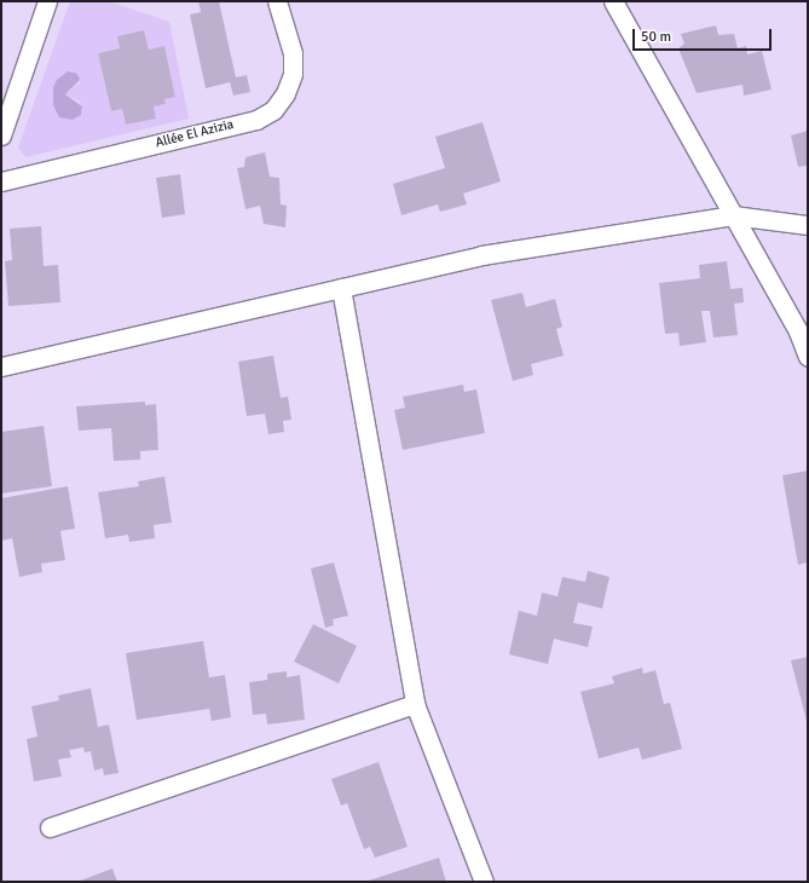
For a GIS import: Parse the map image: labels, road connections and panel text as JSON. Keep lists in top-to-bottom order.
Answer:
{
  "streets": {
    "street": ["Allée El Azizia"]
  },
  "scale_bar": "50 m"
}
